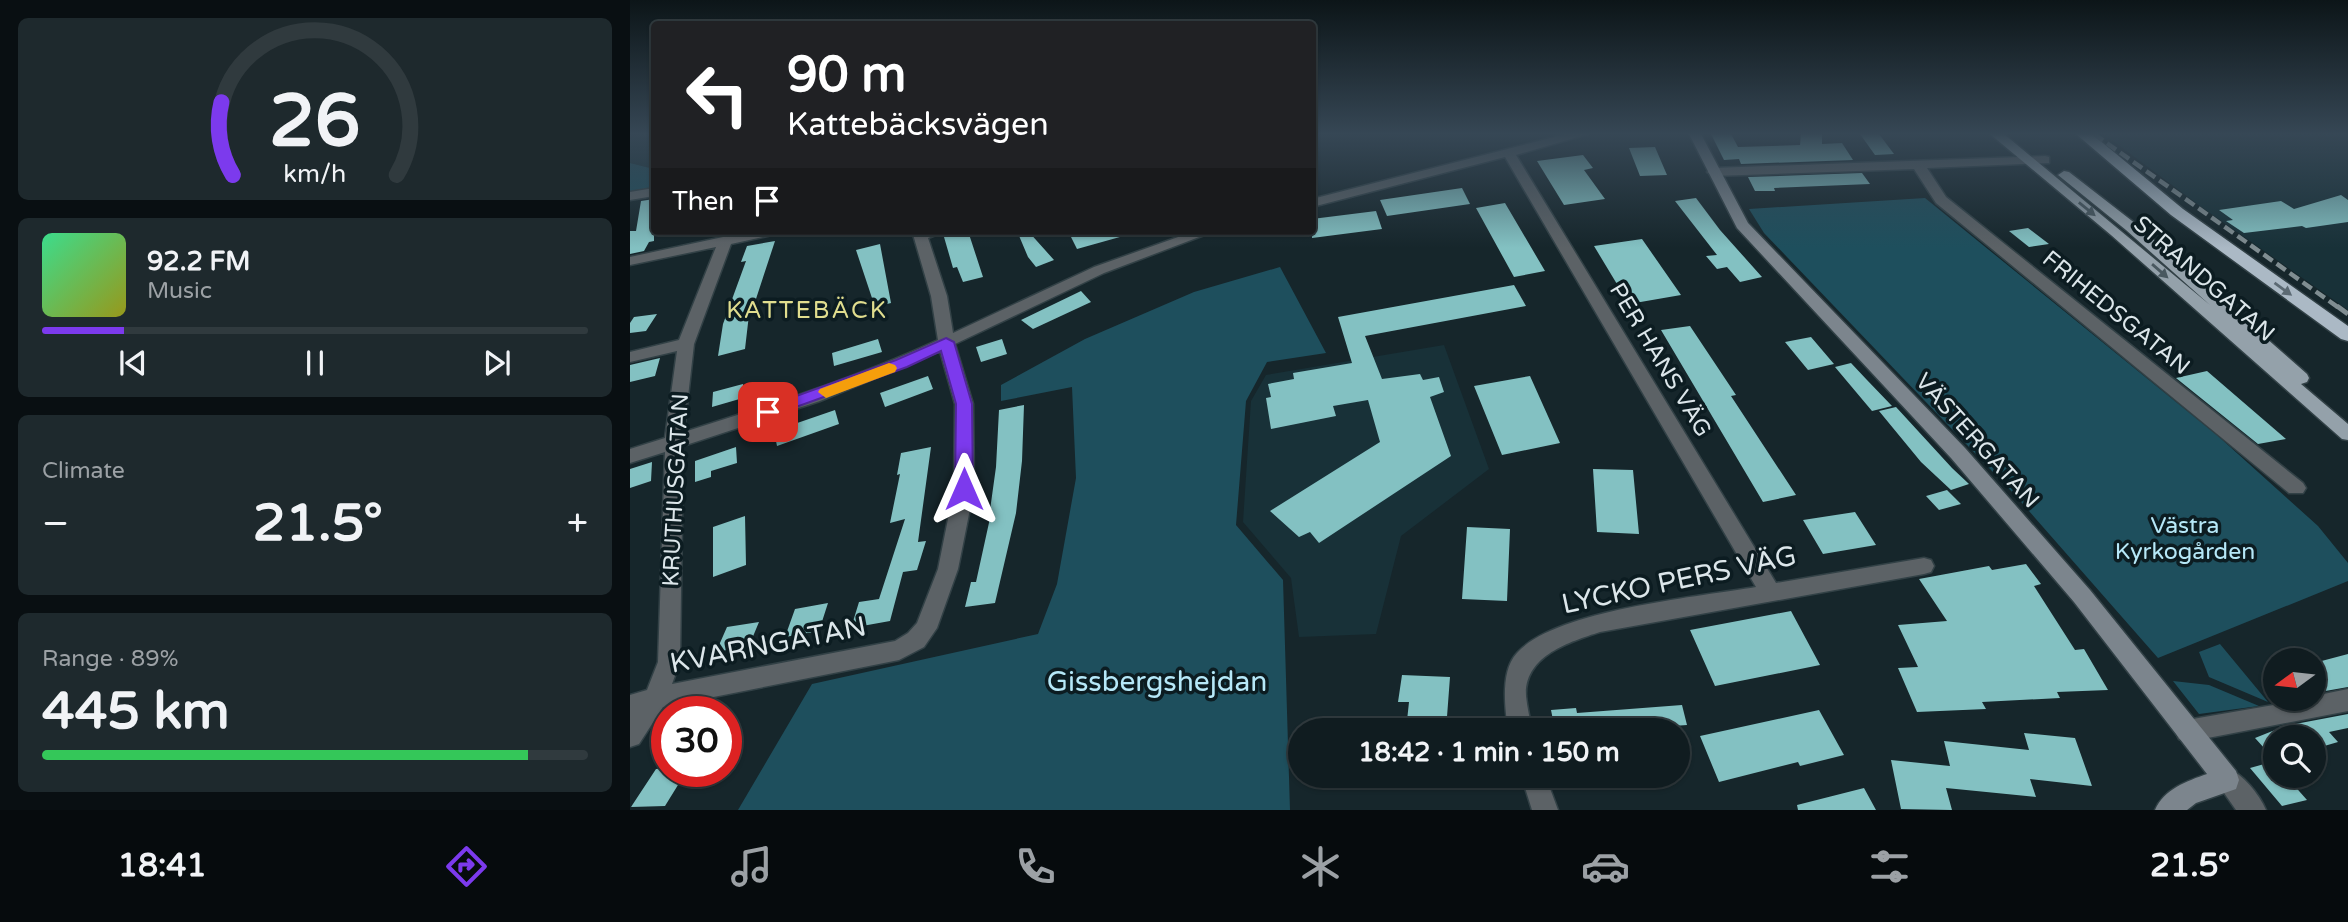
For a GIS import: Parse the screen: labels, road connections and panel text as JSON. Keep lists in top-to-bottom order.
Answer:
{
  "streets": {
    "main road": ["STRANDGATAN"],
    "street": [
      "FRIHEDSGATAN",
      "PER HANS VÄG",
      "VÄSTERGATAN",
      "KRUTHUSGATAN",
      "LYCKO PERS VÄG",
      "KVARNGATAN"
    ]
  },
  "crossings": [
    ["PER HANS VÄG", "LYCKO PERS VÄG"]
  ],
  "districts": ["KATTEBÄCK"],
  "parks": ["Västra Kyrkogården", "Gissbergshejdan"],
  "north": "left",
  "page": {
    "turn": ["90 m", "Kattebäcksvägen"],
    "then": "Then",
    "song": ["92.2 FM", "Music"],
    "tile": [
      "Climate",
      ["Range · 89%", "445 km"]
    ],
    "heat": ["−", "21.5°", "+"],
    "limit": "30",
    "trip": "18:42 · 1 min · 150 m",
    "tabs": ["18:41", "21.5°"],
    "gauge": ["26", "km/h"]
  }
}
